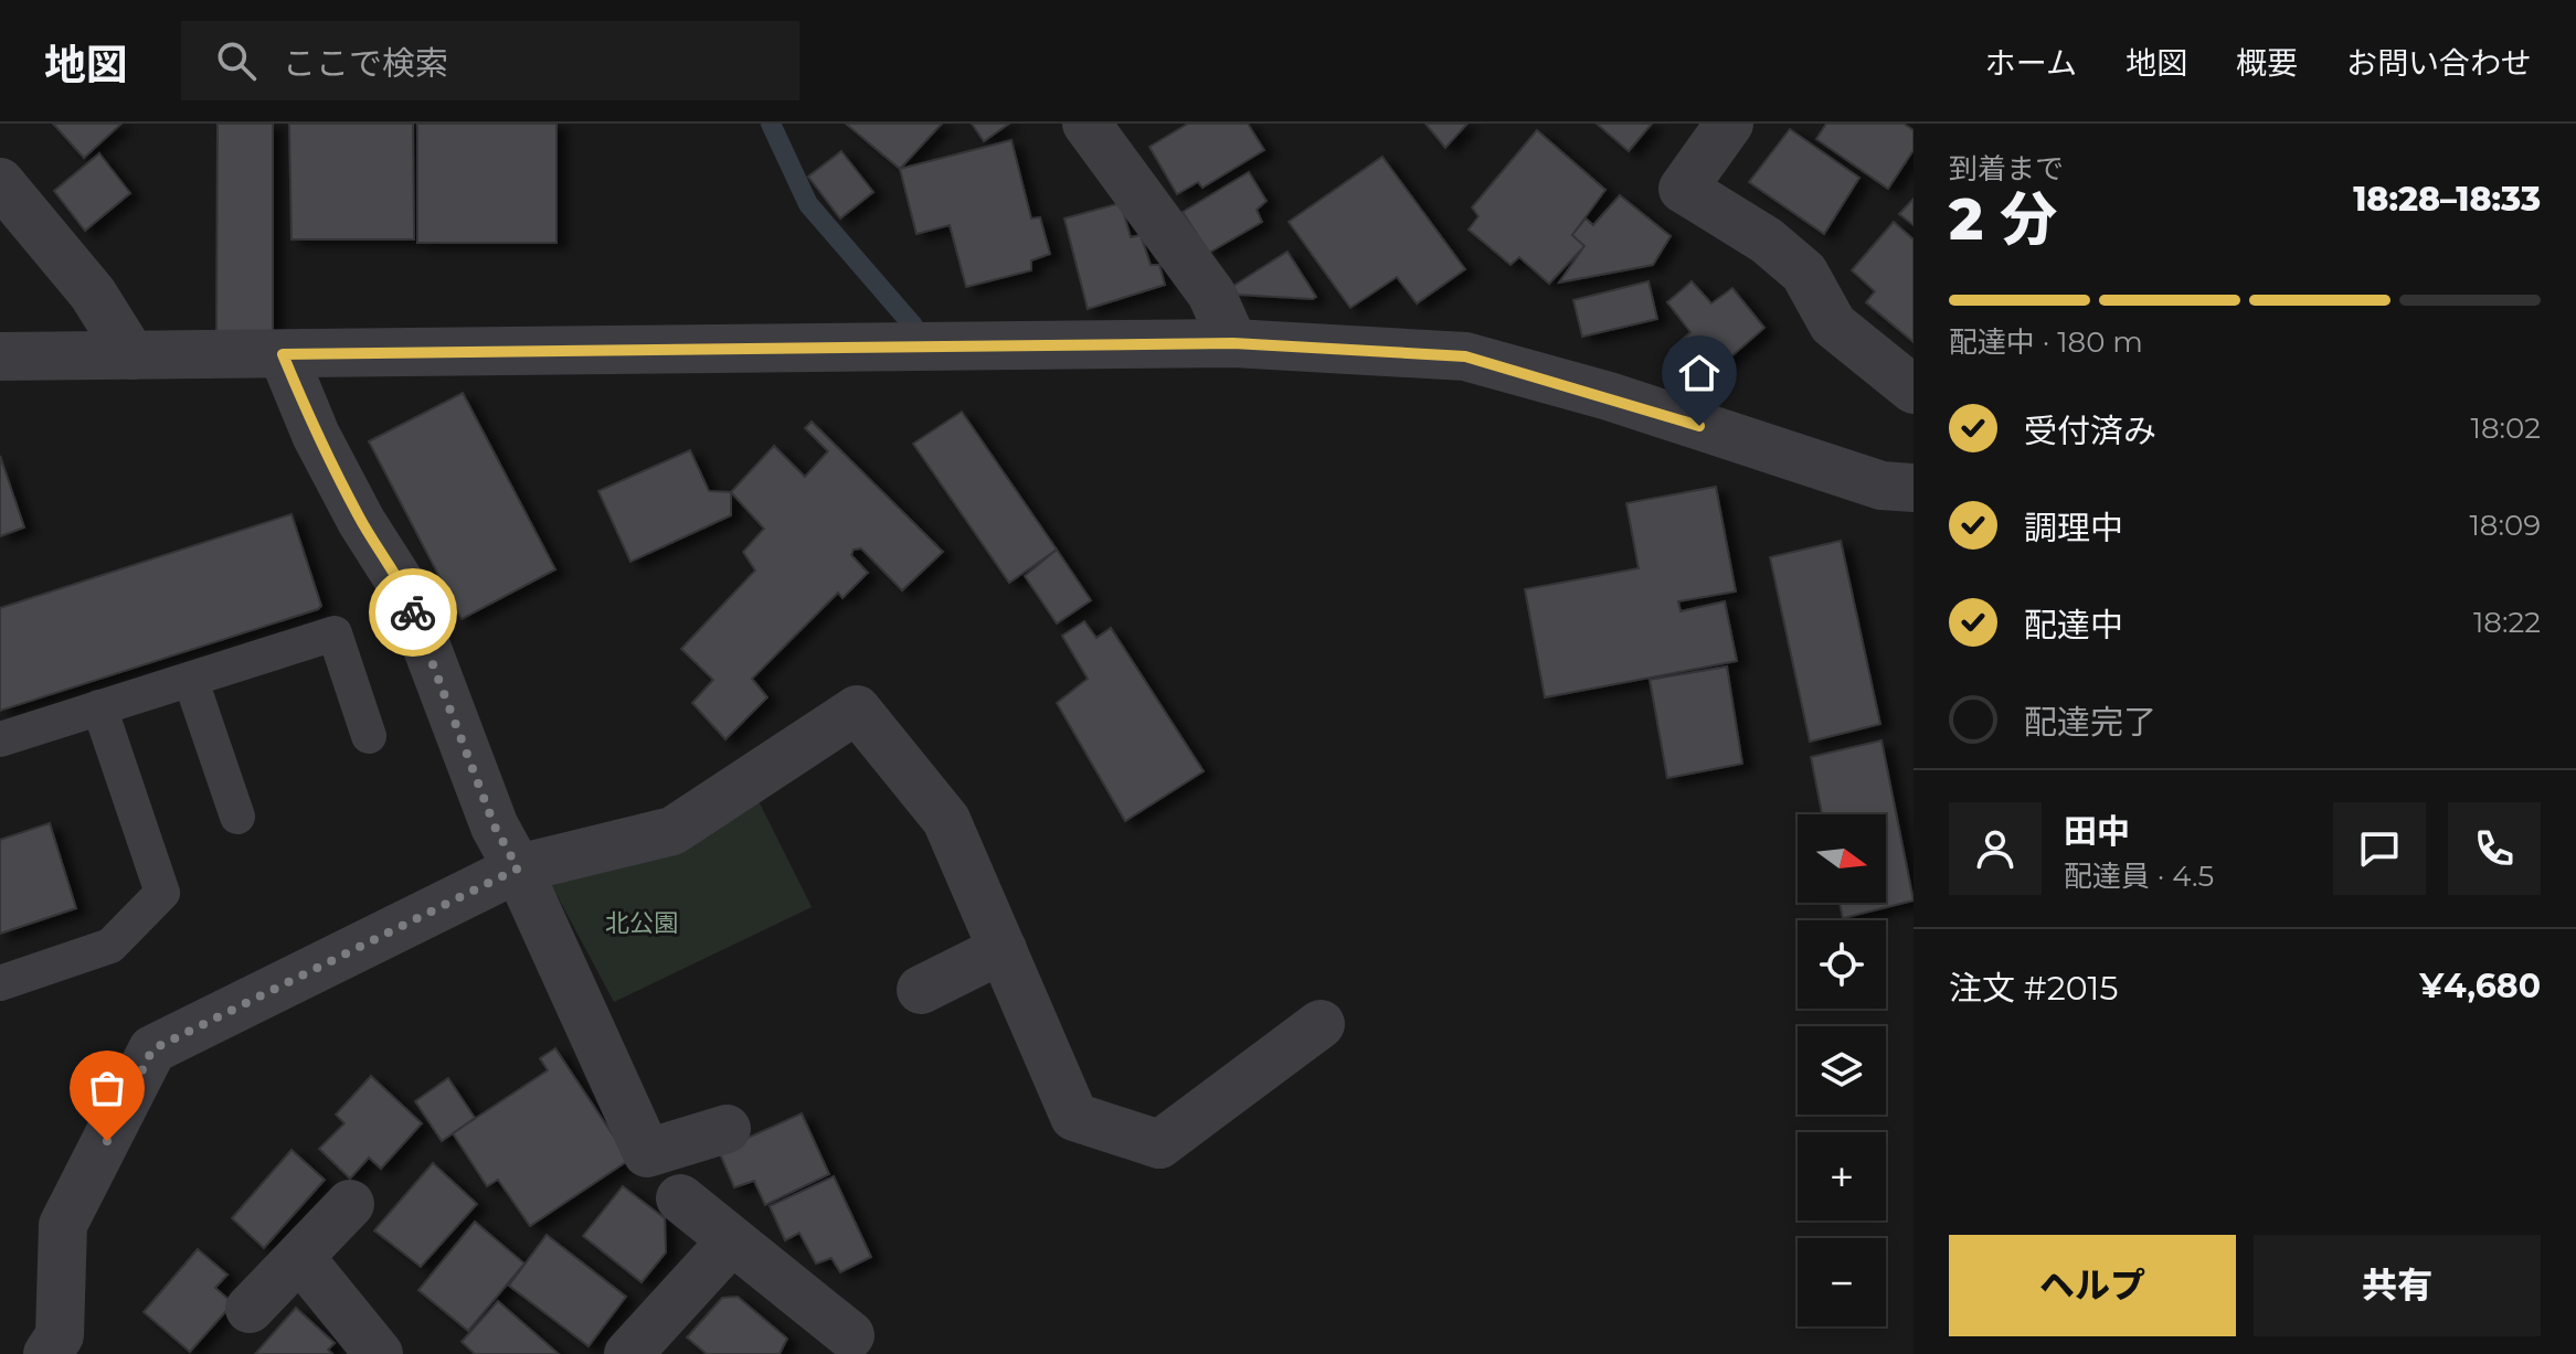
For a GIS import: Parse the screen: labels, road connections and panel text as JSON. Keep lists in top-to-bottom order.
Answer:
{
  "parks": ["北公園"],
  "north": "right",
  "page": {
    "header": "地図",
    "search": "ここで検索",
    "nav": [
      "ホーム",
      "地図",
      "概要",
      "お問い合わせ"
    ],
    "heading": ["2 分", "到着まで", "18:28–18:33"],
    "panel": [
      "田中",
      "配達員 · 4.5",
      "注文 #2015",
      "¥4,680"
    ],
    "bar": "配達中 · 180 m",
    "list": [
      ["受付済み", "18:02"],
      ["調理中", "18:09"],
      ["配達中", "18:22"],
      "配達完了"
    ],
    "map_buttons": ["+", "−"],
    "buttons": ["ヘルプ", "共有"]
  }
}
